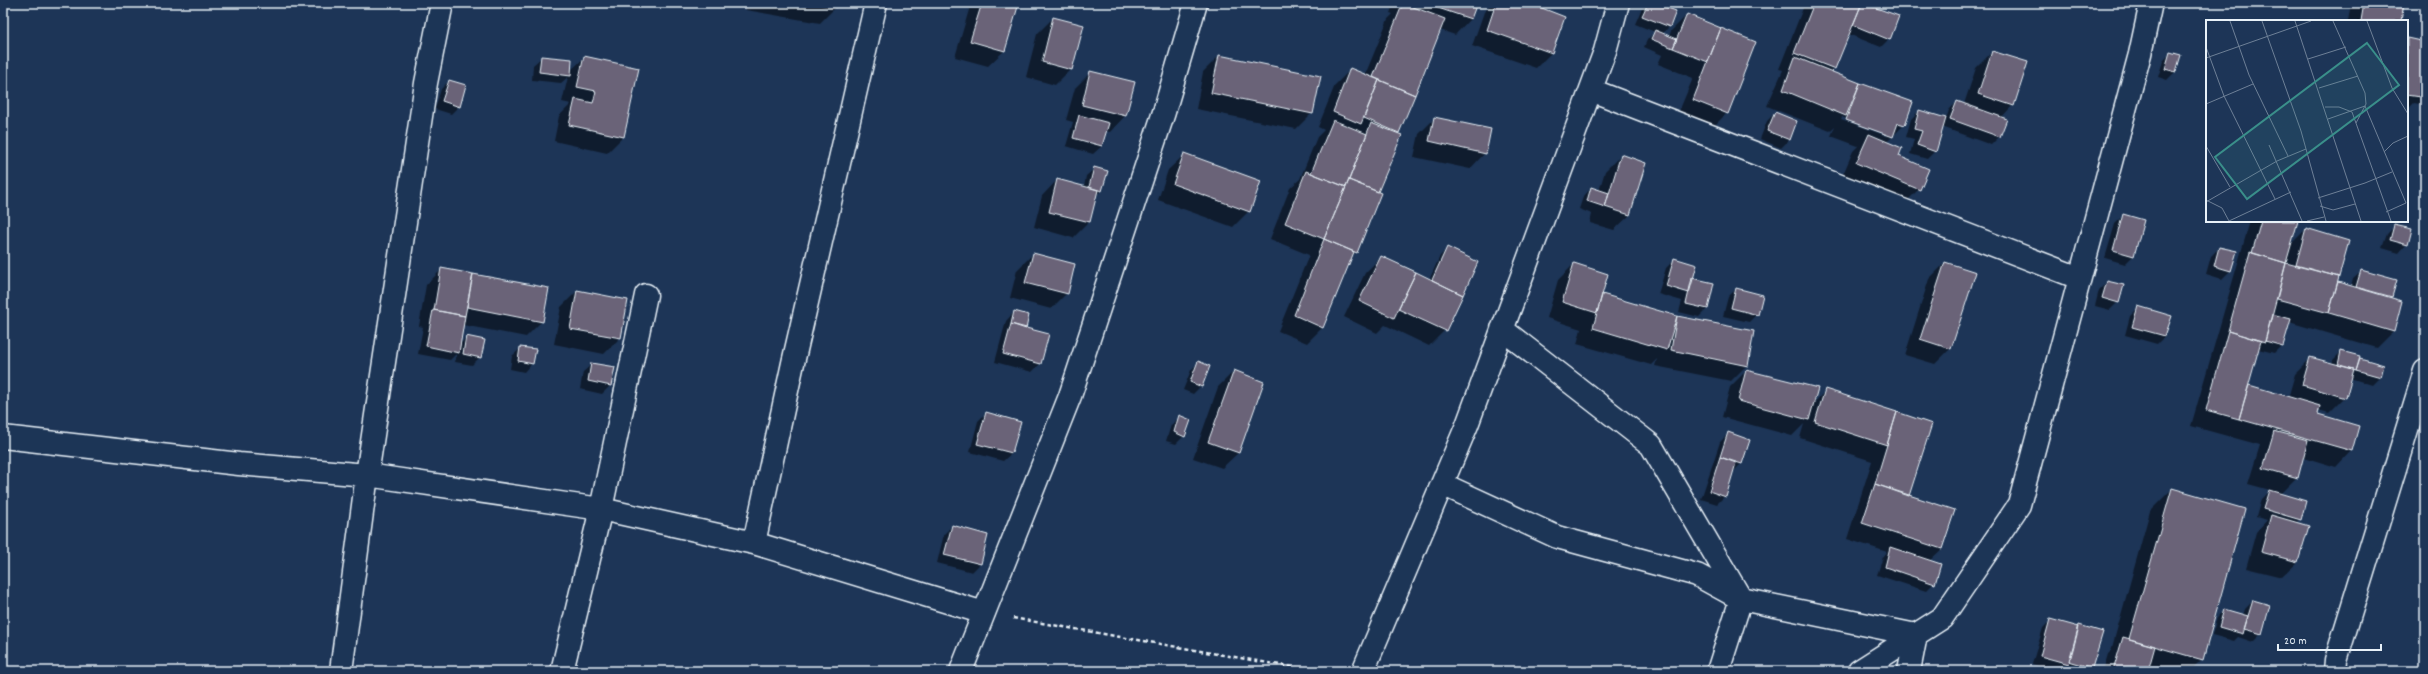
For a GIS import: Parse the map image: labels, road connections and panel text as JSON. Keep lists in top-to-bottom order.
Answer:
{
  "scale_bar": "20 m"
}
